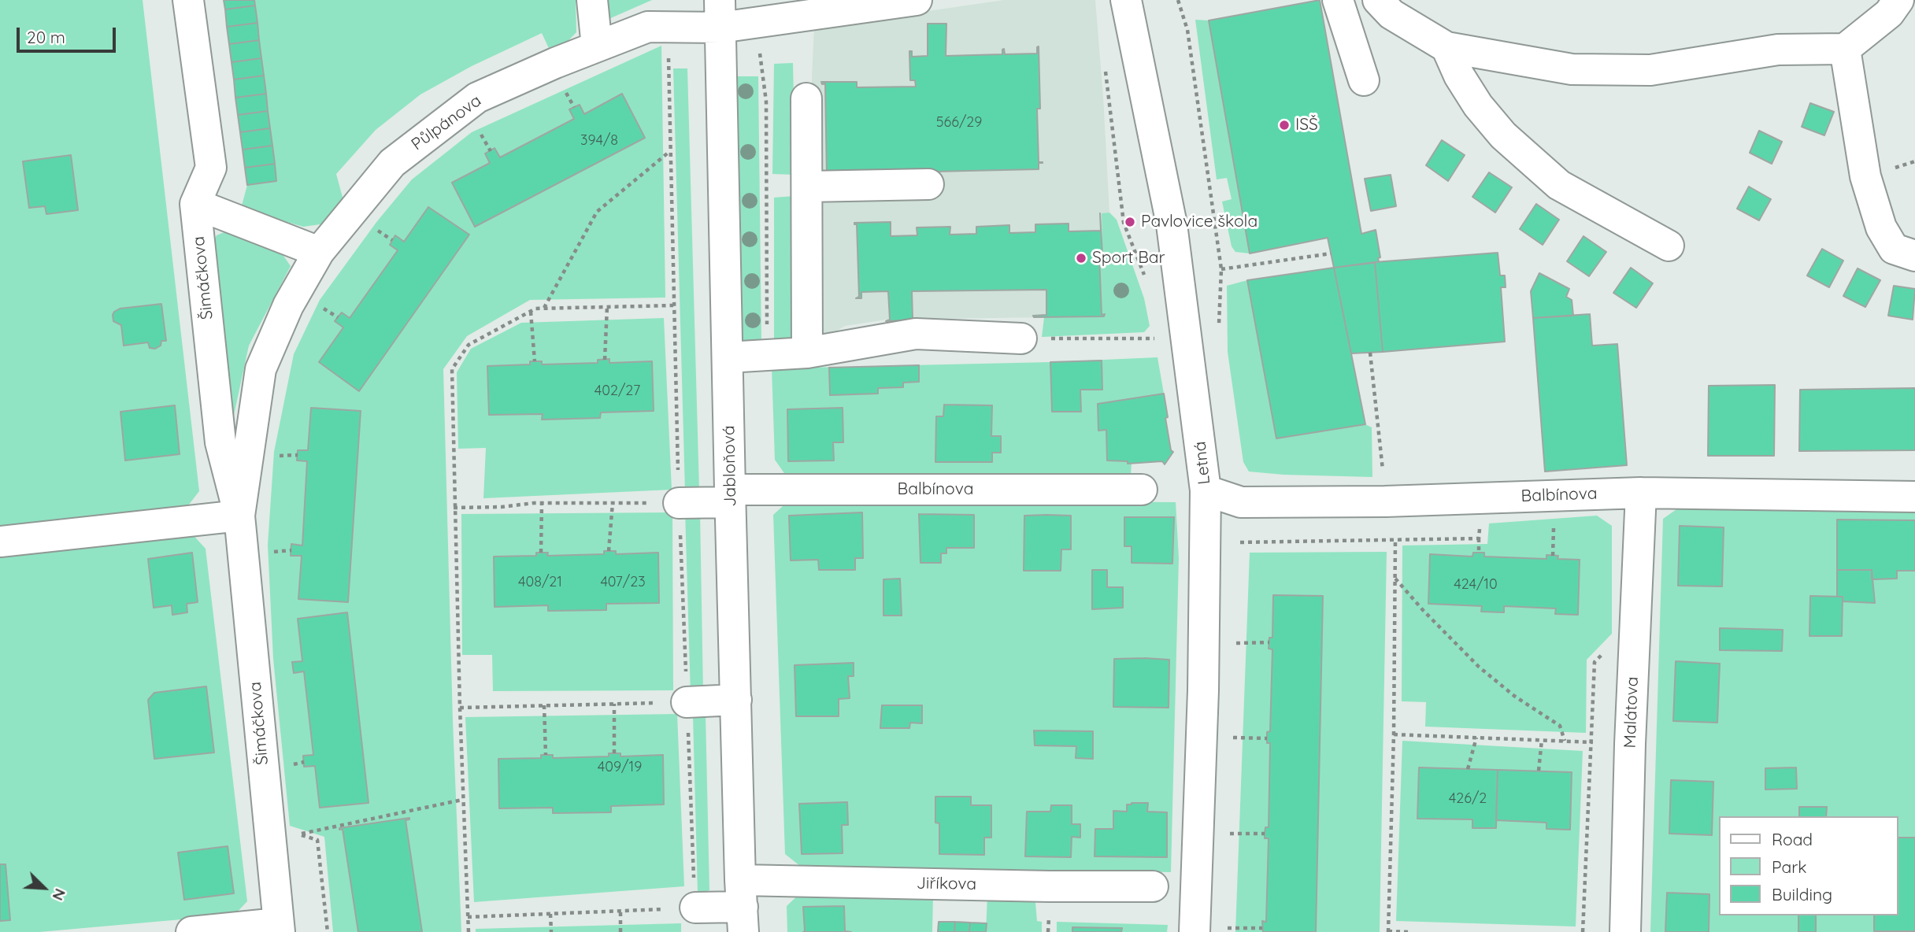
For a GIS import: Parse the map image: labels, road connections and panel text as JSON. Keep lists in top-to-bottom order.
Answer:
{
  "streets": {
    "street": [
      "Půlpánova",
      "Šimáčkova",
      "Letná",
      "Jabloňová",
      "Balbínova",
      "Malátova",
      "Jiříkova"
    ]
  },
  "crossings": [
    ["Půlpánova", "Šimáčkova"],
    ["Půlpánova", "Jabloňová"],
    ["Letná", "Balbínova"],
    ["Jabloňová", "Balbínova"],
    ["Jabloňová", "Jiříkova"],
    ["Balbínova", "Malátova"]
  ],
  "places": ["ISŠ", "Pavlovice škola", "Sport Bar"],
  "house_numbers": [
    "566/29",
    "394/8",
    "402/27",
    "408/21",
    "407/23",
    "424/10",
    "409/19",
    "426/2"
  ],
  "legend": ["Road", "Park", "Building"],
  "scale_bar": "20 m",
  "north": "bottom right"
}
